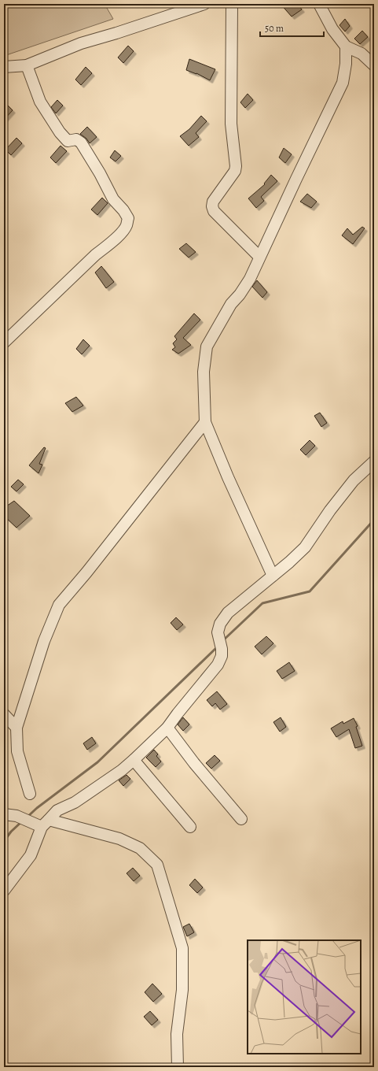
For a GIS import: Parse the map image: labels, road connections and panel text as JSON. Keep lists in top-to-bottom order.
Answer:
{
  "scale_bar": "50 m"
}
